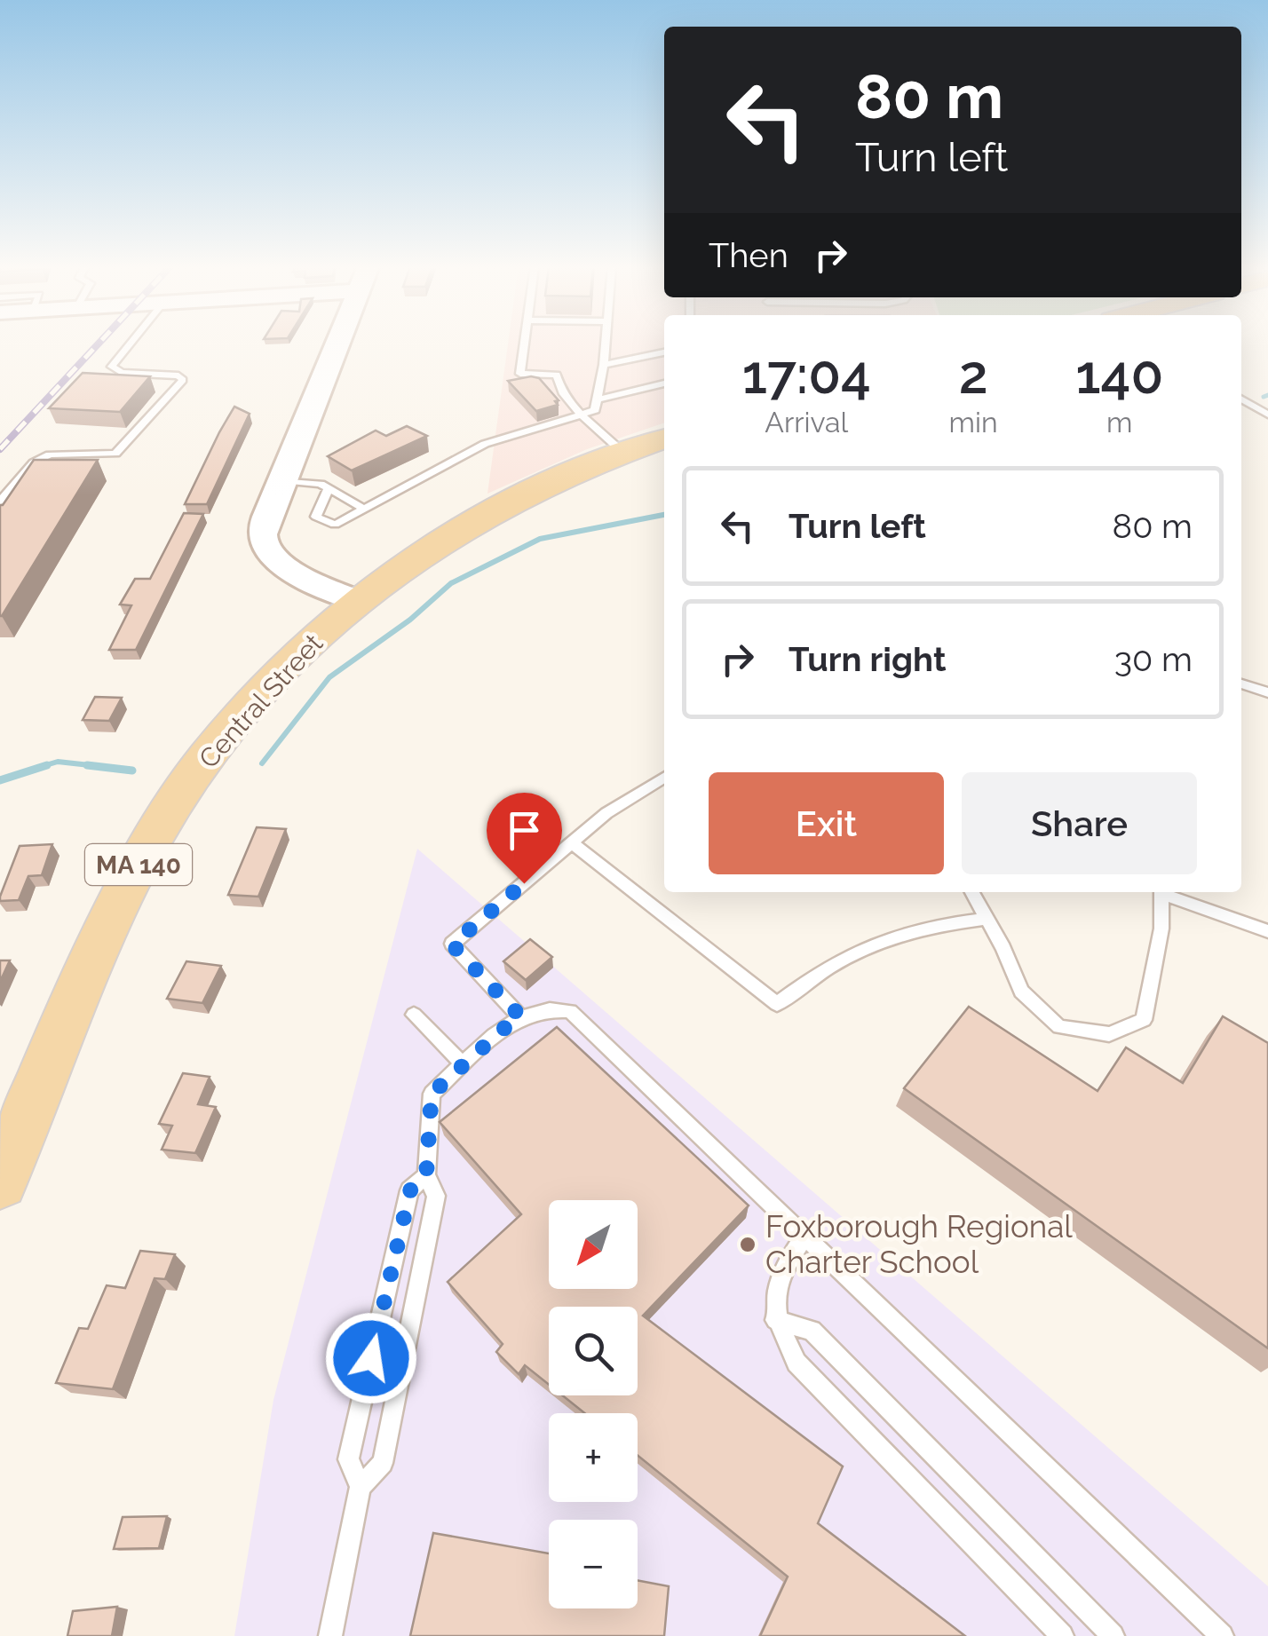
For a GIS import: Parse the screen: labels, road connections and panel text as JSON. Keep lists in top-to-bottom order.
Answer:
{
  "streets": {
    "main road": ["Central Street", "MA 140"]
  },
  "crossings": [
    ["Central Street", "MA 140"]
  ],
  "places": ["Foxborough Regional Charter School"],
  "north": "bottom left",
  "page": {
    "turn": ["80 m", "Turn left"],
    "then": "Then",
    "eta": [
      "17:04",
      "Arrival",
      "2",
      "min",
      "140",
      "m"
    ],
    "list": [
      {
        "name": "Turn left",
        "value": "80 m"
      },
      {
        "name": "Turn right",
        "value": "30 m"
      }
    ],
    "buttons": ["Exit", "Share"],
    "map_buttons": ["+", "−"]
  }
}
